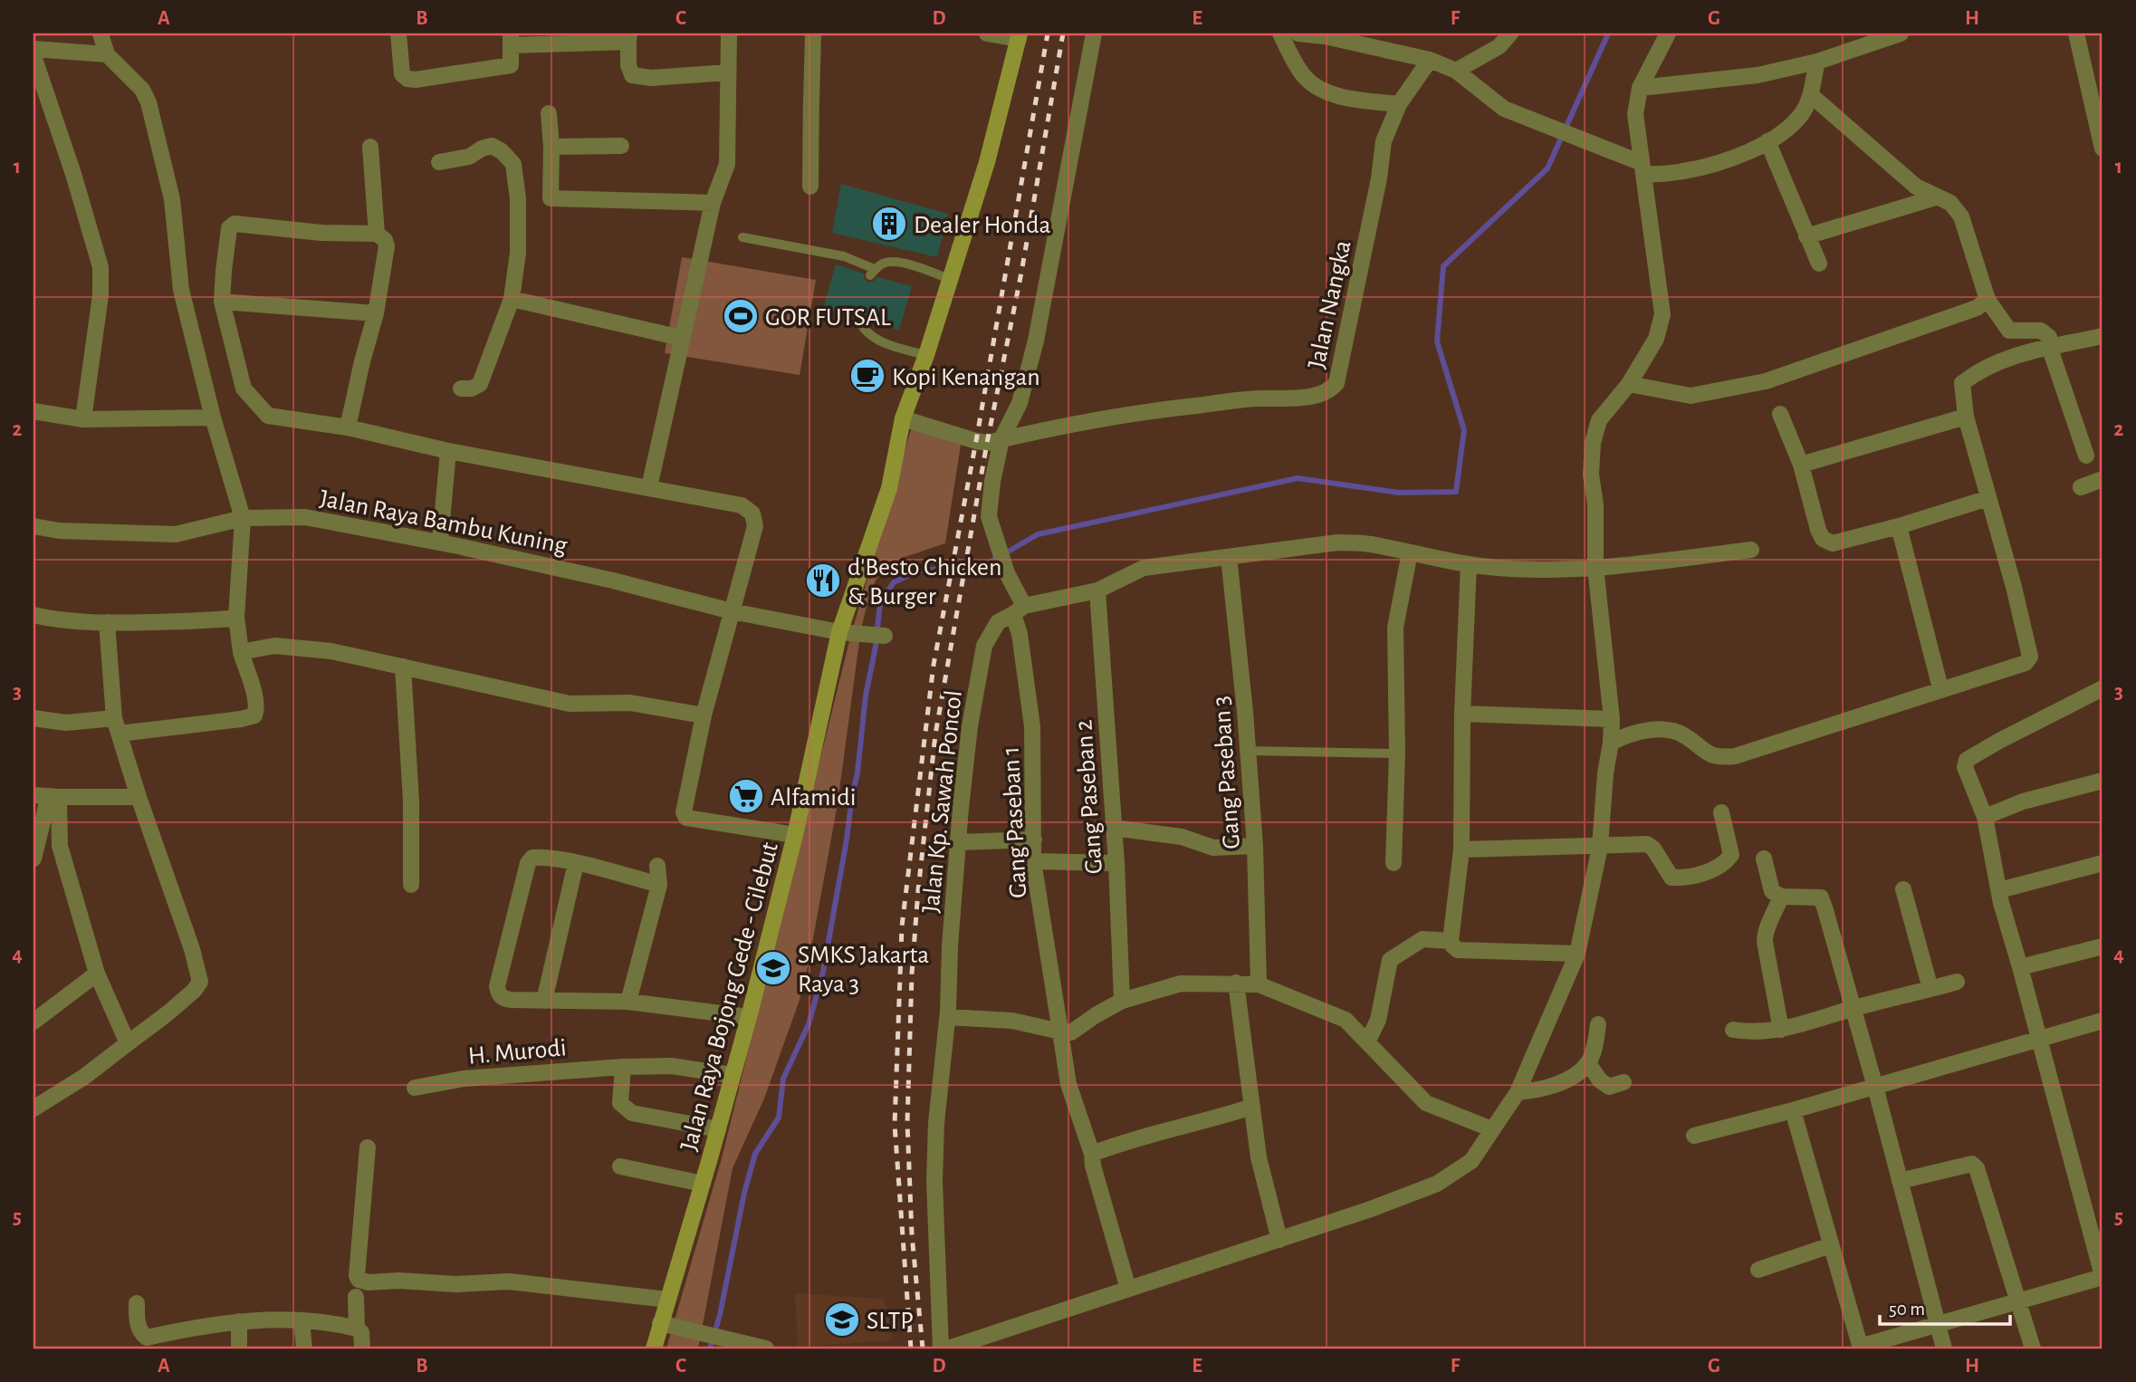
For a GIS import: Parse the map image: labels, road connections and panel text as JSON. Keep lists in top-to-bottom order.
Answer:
{
  "streets": {
    "main road": ["Jalan Raya Bojong Gede - Cilebut"],
    "street": [
      "Jalan Nangka",
      "Jalan Raya Bambu Kuning",
      "Gang Paseban 3",
      "Gang Paseban 2",
      "Jalan Kp. Sawah Poncol",
      "Gang Paseban 1",
      "H. Murodi"
    ]
  },
  "crossings": [
    ["Jalan Nangka", "Gang Paseban 1"],
    ["Jalan Raya Bambu Kuning", "Jalan Raya Bojong Gede - Cilebut"],
    ["Jalan Kp. Sawah Poncol", "Gang Paseban 1"],
    ["Jalan Raya Bojong Gede - Cilebut", "H. Murodi"]
  ],
  "places": {
    "building": ["Dealer Honda"],
    "sports": ["GOR FUTSAL"],
    "cafe": ["Kopi Kenangan"],
    "restaurant": ["d'Besto Chicken & Burger"],
    "supermarket": ["Alfamidi"],
    "school or university": ["SMKS Jakarta Raya 3", "SLTP"]
  },
  "scale_bar": "50 m",
  "grid": {
    "columns": [
      "A",
      "B",
      "C",
      "D",
      "E",
      "F",
      "G",
      "H"
    ],
    "rows": [
      "1",
      "2",
      "3",
      "4",
      "5"
    ]
  }
}
